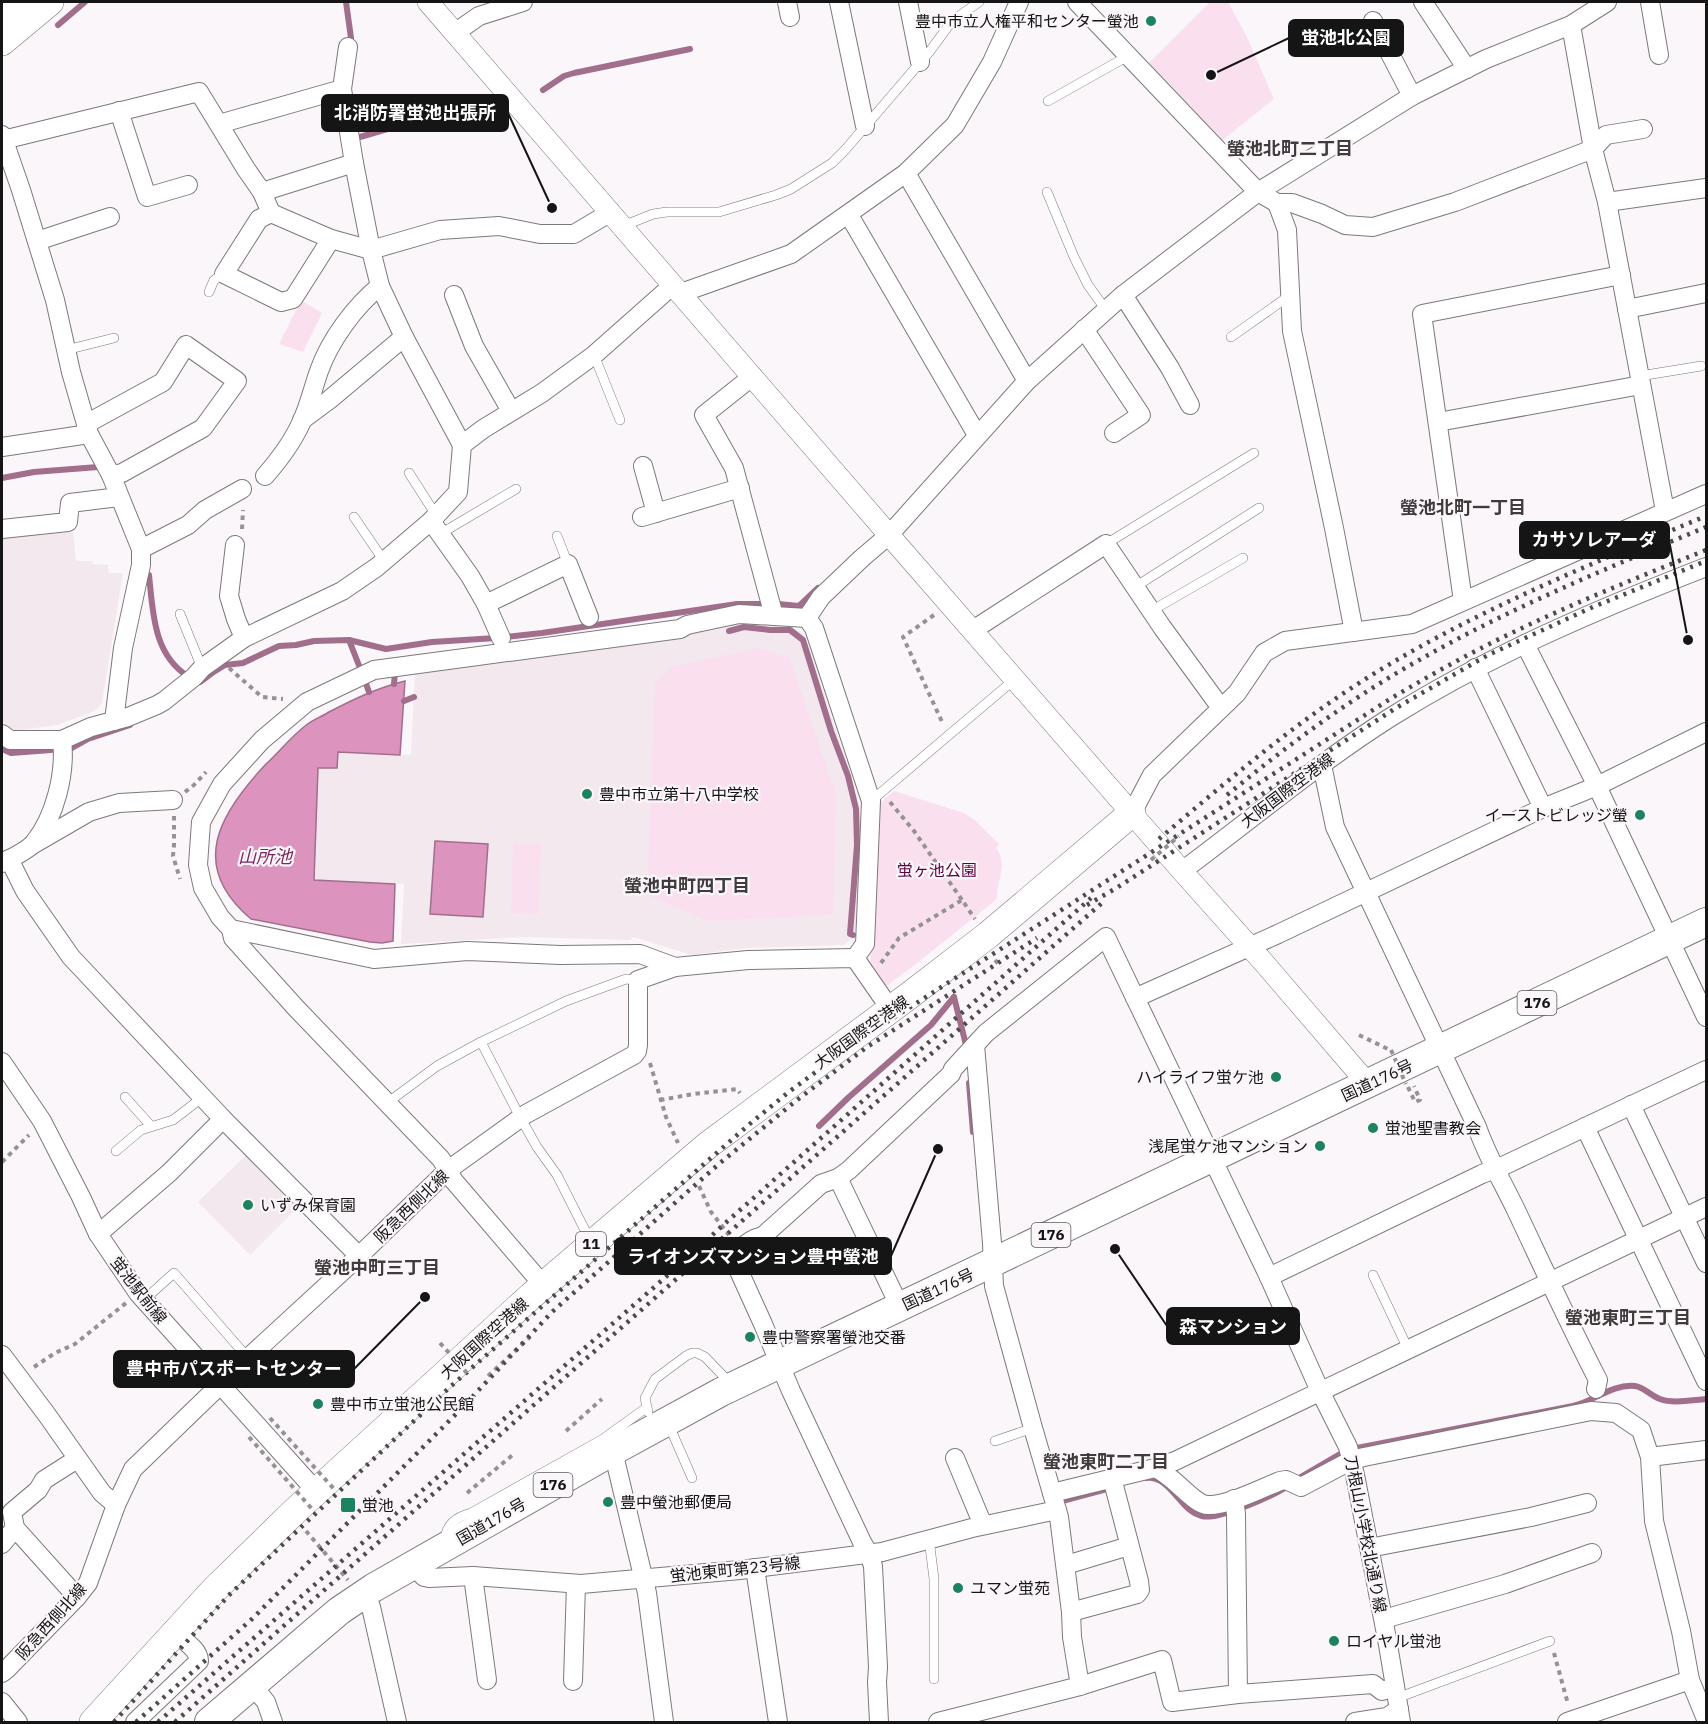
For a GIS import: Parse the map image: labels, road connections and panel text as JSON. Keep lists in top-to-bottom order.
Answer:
{
  "streets": {
    "highway": ["176", "国道176号"],
    "main road": ["大阪国際空港線", "11"],
    "street": [
      "阪急西側北線",
      "蛍池駅前線",
      "刀根山小学校北通り線",
      "蛍池東町第23号線"
    ]
  },
  "crossings": [
    ["大阪国際空港線", "蛍池駅前線"],
    ["国道176号", "刀根山小学校北通り線"],
    ["国道176号", "蛍池東町第23号線"],
    ["阪急西側北線", "蛍池駅前線"],
    ["刀根山小学校北通り線", "蛍池東町第23号線"]
  ],
  "districts": [
    "螢池北町二丁目",
    "螢池北町一丁目",
    "螢池中町四丁目",
    "螢池中町三丁目",
    "螢池東町三丁目",
    "螢池東町二丁目"
  ],
  "water": ["山所池"],
  "parks": ["蛍ヶ池公園"],
  "places": {
    "other": [
      "豊中市立人権平和センター螢池",
      "蛍池北公園",
      "北消防署蛍池出張所",
      "カサソレアーダ",
      "豊中市立第十八中学校",
      "イーストビレッジ螢",
      "ハイライフ蛍ケ池",
      "蛍池聖書教会",
      "浅尾蛍ケ池マンション",
      "ライオンズマンション豊中螢池",
      "いずみ保育園",
      "森マンション",
      "豊中市パスポートセンター",
      "豊中警察署螢池交番",
      "豊中市立蛍池公民館",
      "豊中螢池郵便局",
      "ユマン蛍苑",
      "ロイヤル蛍池"
    ],
    "transit": ["蛍池"]
  }
}
